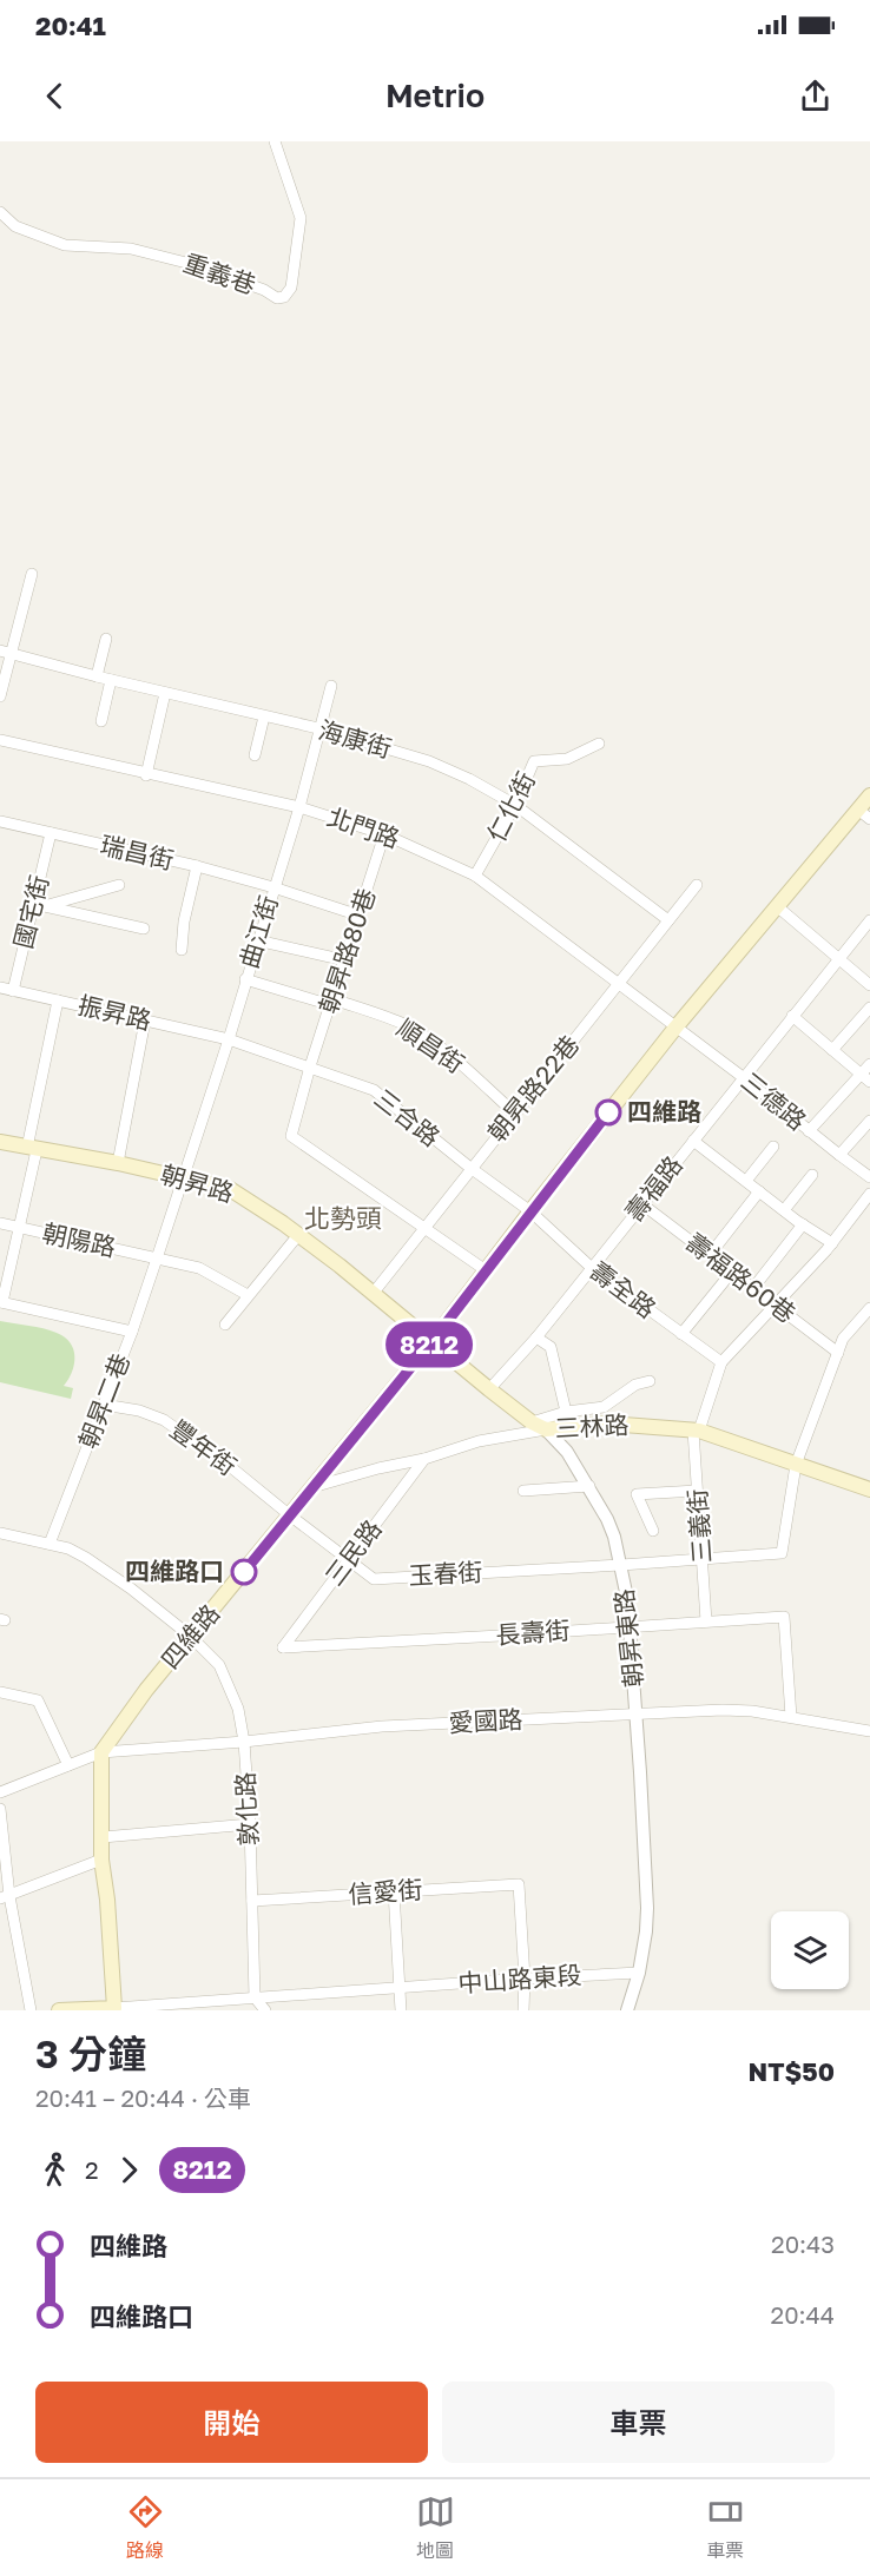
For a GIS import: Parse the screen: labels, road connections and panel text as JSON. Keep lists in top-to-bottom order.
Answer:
{
  "streets": {
    "main road": [
      "朝昇路",
      "三林路",
      "四維路",
      "朝昇東路"
    ],
    "street": [
      "重義巷",
      "海康街",
      "仁化街",
      "北門路",
      "瑞昌街",
      "國宅街",
      "曲江街",
      "朝昇路80巷",
      "振昇路",
      "順昌街",
      "朝昇路22巷",
      "三德路",
      "三合路",
      "壽福路",
      "朝陽路",
      "壽福路60巷",
      "壽全路",
      "朝昇二巷",
      "豐年街",
      "三義街",
      "三民路",
      "玉春街",
      "長壽街",
      "愛國路",
      "敦化路",
      "信愛街",
      "中山路東段"
    ]
  },
  "crossings": [
    ["海康街", "仁化街"],
    ["海康街", "曲江街"],
    ["海康街", "朝昇路22巷"],
    ["仁化街", "北門路"],
    ["北門路", "曲江街"],
    ["北門路", "朝昇路80巷"],
    ["北門路", "朝昇路22巷"],
    ["北門路", "三德路"],
    ["北門路", "四維路"],
    ["瑞昌街", "國宅街"],
    ["瑞昌街", "曲江街"],
    ["瑞昌街", "朝昇路80巷"],
    ["國宅街", "振昇路"],
    ["曲江街", "振昇路"],
    ["曲江街", "順昌街"],
    ["曲江街", "三合路"],
    ["曲江街", "朝昇路"],
    ["曲江街", "朝昇二巷"],
    ["朝昇路80巷", "順昌街"],
    ["朝昇路80巷", "朝昇路22巷"],
    ["朝昇路80巷", "三合路"],
    ["振昇路", "三合路"],
    ["順昌街", "朝昇路22巷"],
    ["朝昇路22巷", "三合路"],
    ["朝昇路22巷", "朝昇路"],
    ["三德路", "壽福路"],
    ["三德路", "四維路"],
    ["三合路", "壽全路"],
    ["三合路", "四維路"],
    ["朝昇路", "朝昇二巷"],
    ["朝昇路", "四維路"],
    ["朝昇路", "朝昇東路"],
    ["壽福路", "壽福路60巷"],
    ["壽福路", "壽全路"],
    ["壽福路", "朝昇東路"],
    ["朝陽路", "朝昇二巷"],
    ["壽全路", "四維路"],
    ["朝昇二巷", "豐年街"],
    ["朝昇二巷", "敦化路"],
    ["三林路", "三義街"],
    ["三林路", "三民路"],
    ["三林路", "玉春街"],
    ["三林路", "四維路"],
    ["三林路", "朝昇東路"],
    ["豐年街", "玉春街"],
    ["豐年街", "四維路"],
    ["三義街", "玉春街"],
    ["三義街", "長壽街"],
    ["三民路", "玉春街"],
    ["三民路", "長壽街"],
    ["玉春街", "四維路"],
    ["玉春街", "朝昇東路"],
    ["長壽街", "朝昇東路"],
    ["長壽街", "愛國路"],
    ["四維路", "朝昇東路"],
    ["四維路", "愛國路"],
    ["四維路", "敦化路"],
    ["朝昇東路", "愛國路"],
    ["朝昇東路", "中山路東段"],
    ["愛國路", "敦化路"],
    ["敦化路", "信愛街"],
    ["敦化路", "中山路東段"],
    ["信愛街", "中山路東段"]
  ],
  "districts": ["北勢頭"],
  "places": ["四維路", "四維路口"],
  "lines": ["bus line 8212"],
  "page": {
    "status": "20:41",
    "header": "Metrio",
    "on_map": "8212",
    "heading": ["3 分鐘", "20:41 – 20:44 · 公車", "NT$50"],
    "legs": ["2", "8212"],
    "list": [
      {
        "name": "四維路",
        "value": "20:43"
      },
      {
        "name": "四維路口",
        "value": "20:44"
      }
    ],
    "buttons": ["開始", "車票"],
    "tabs": ["路線", "地圖", "車票"]
  }
}
